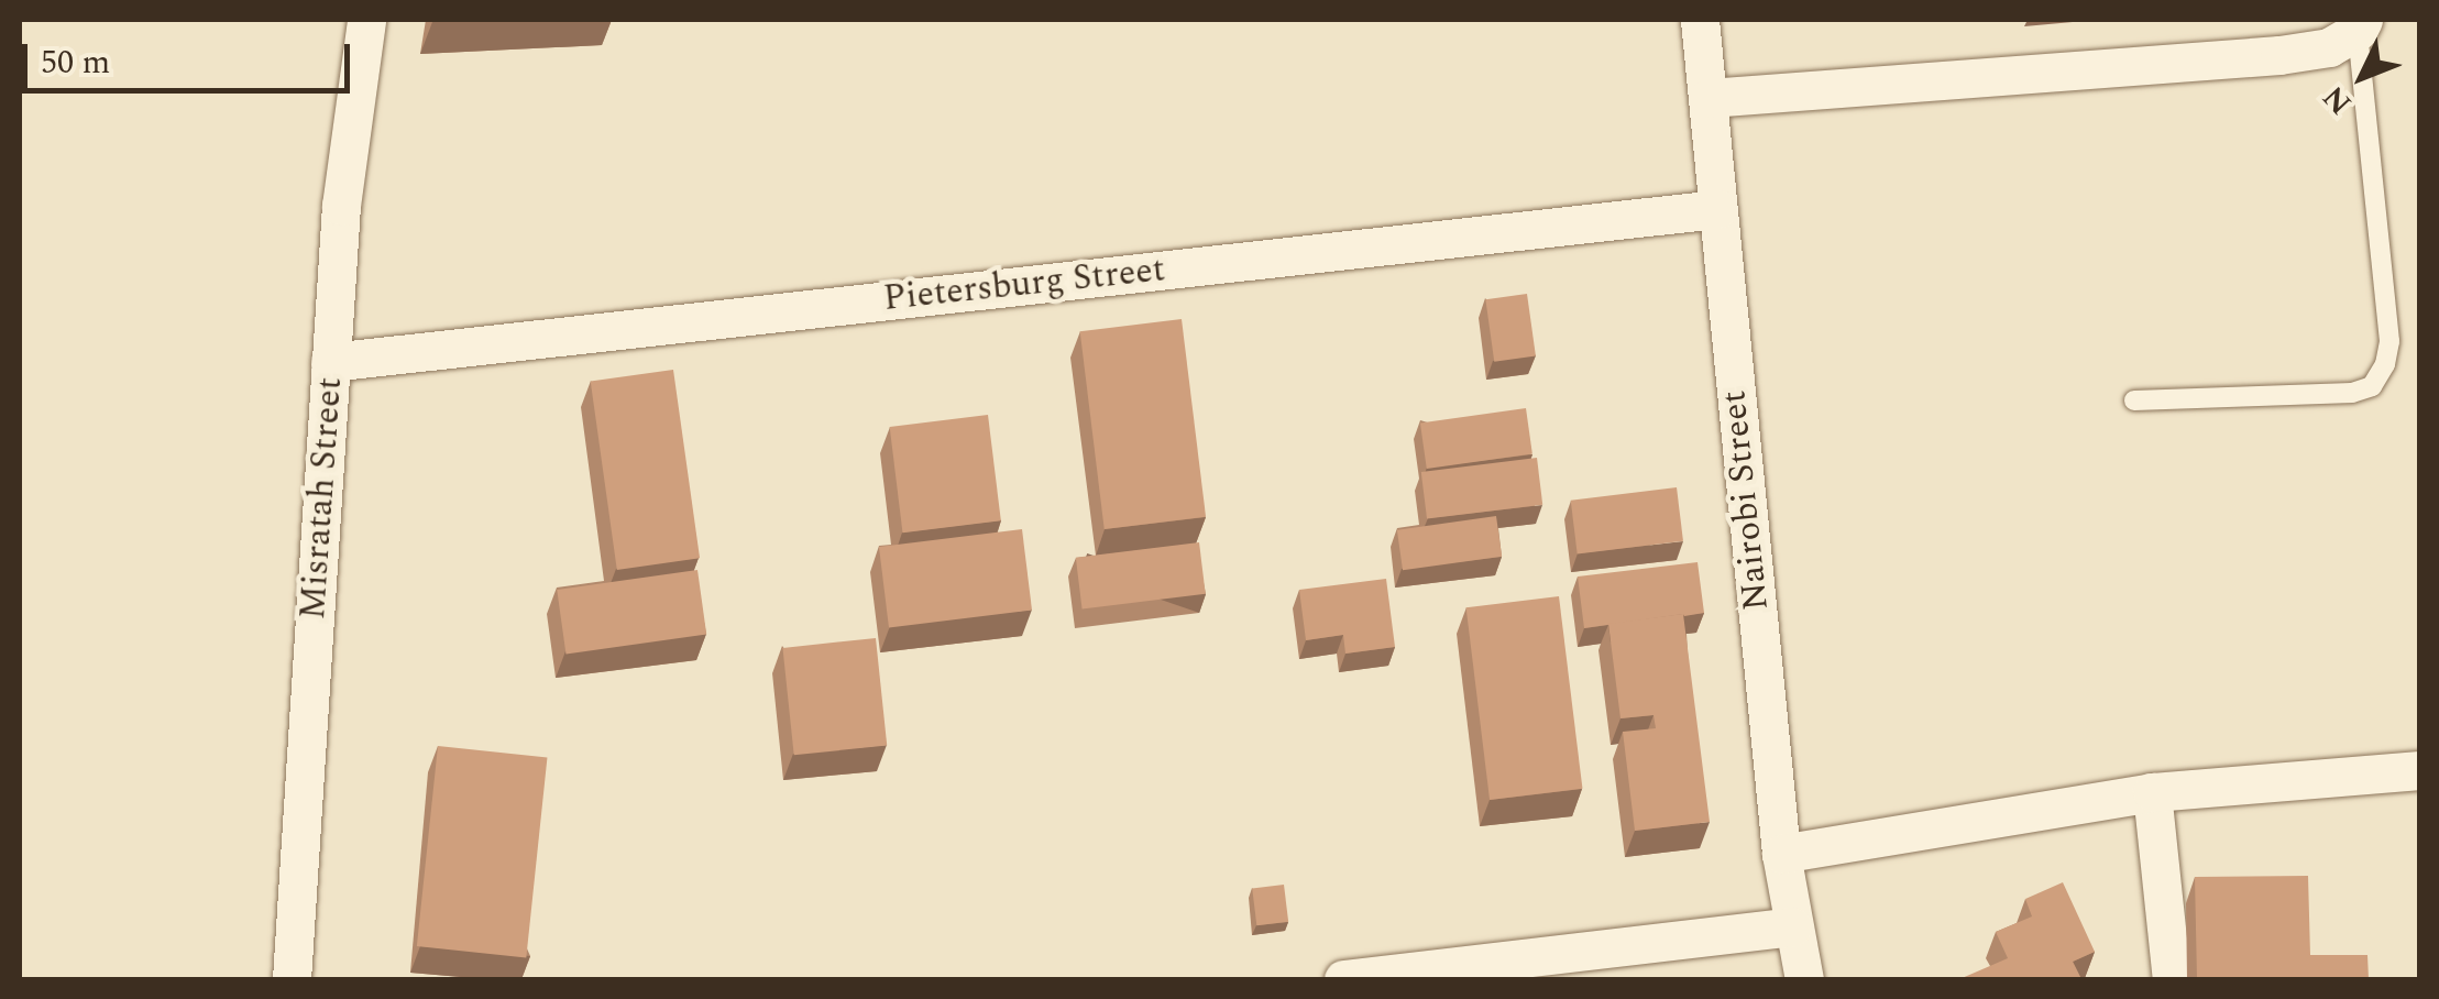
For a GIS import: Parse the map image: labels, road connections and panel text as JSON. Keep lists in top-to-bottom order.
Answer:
{
  "streets": {
    "street": ["Pietersburg Street", "Misratah Street", "Nairobi Street"]
  },
  "crossings": [
    ["Pietersburg Street", "Misratah Street"],
    ["Pietersburg Street", "Nairobi Street"]
  ],
  "scale_bar": "50 m",
  "north": "bottom left"
}
